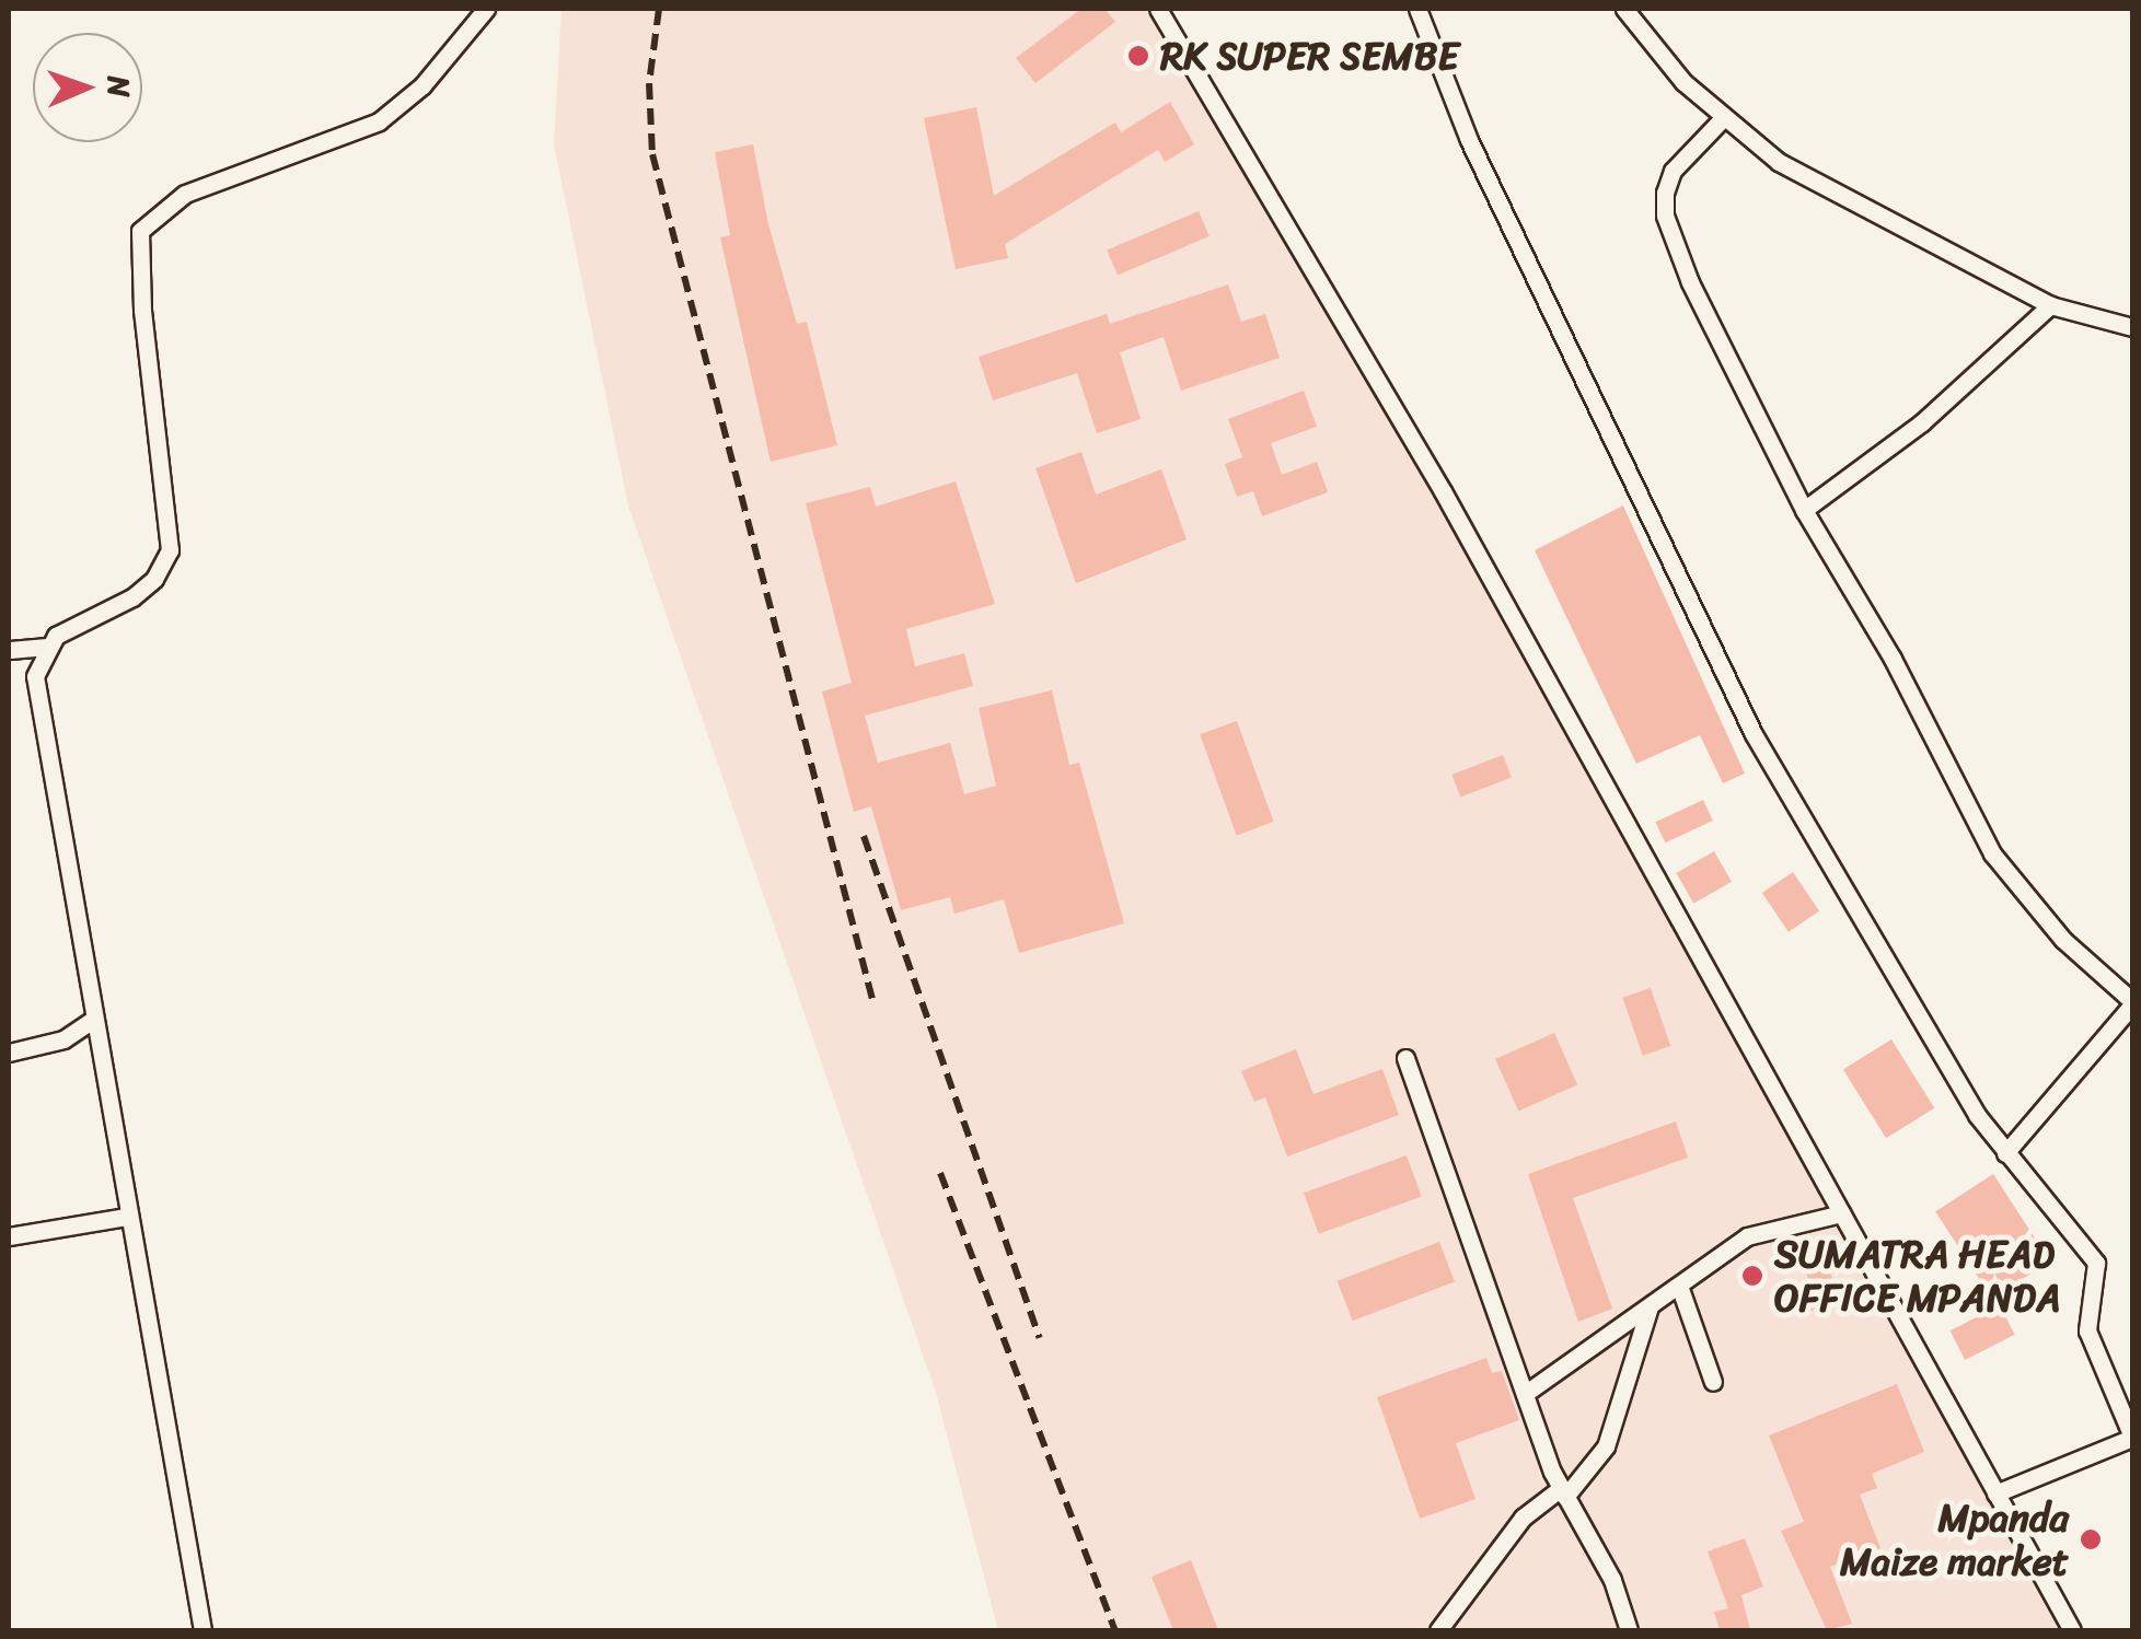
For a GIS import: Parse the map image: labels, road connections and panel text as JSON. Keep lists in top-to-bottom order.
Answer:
{
  "places": ["RK SUPER SEMBE", "SUMATRA HEAD OFFICE MPANDA", "Mpanda Maize market"],
  "north": "right"
}
